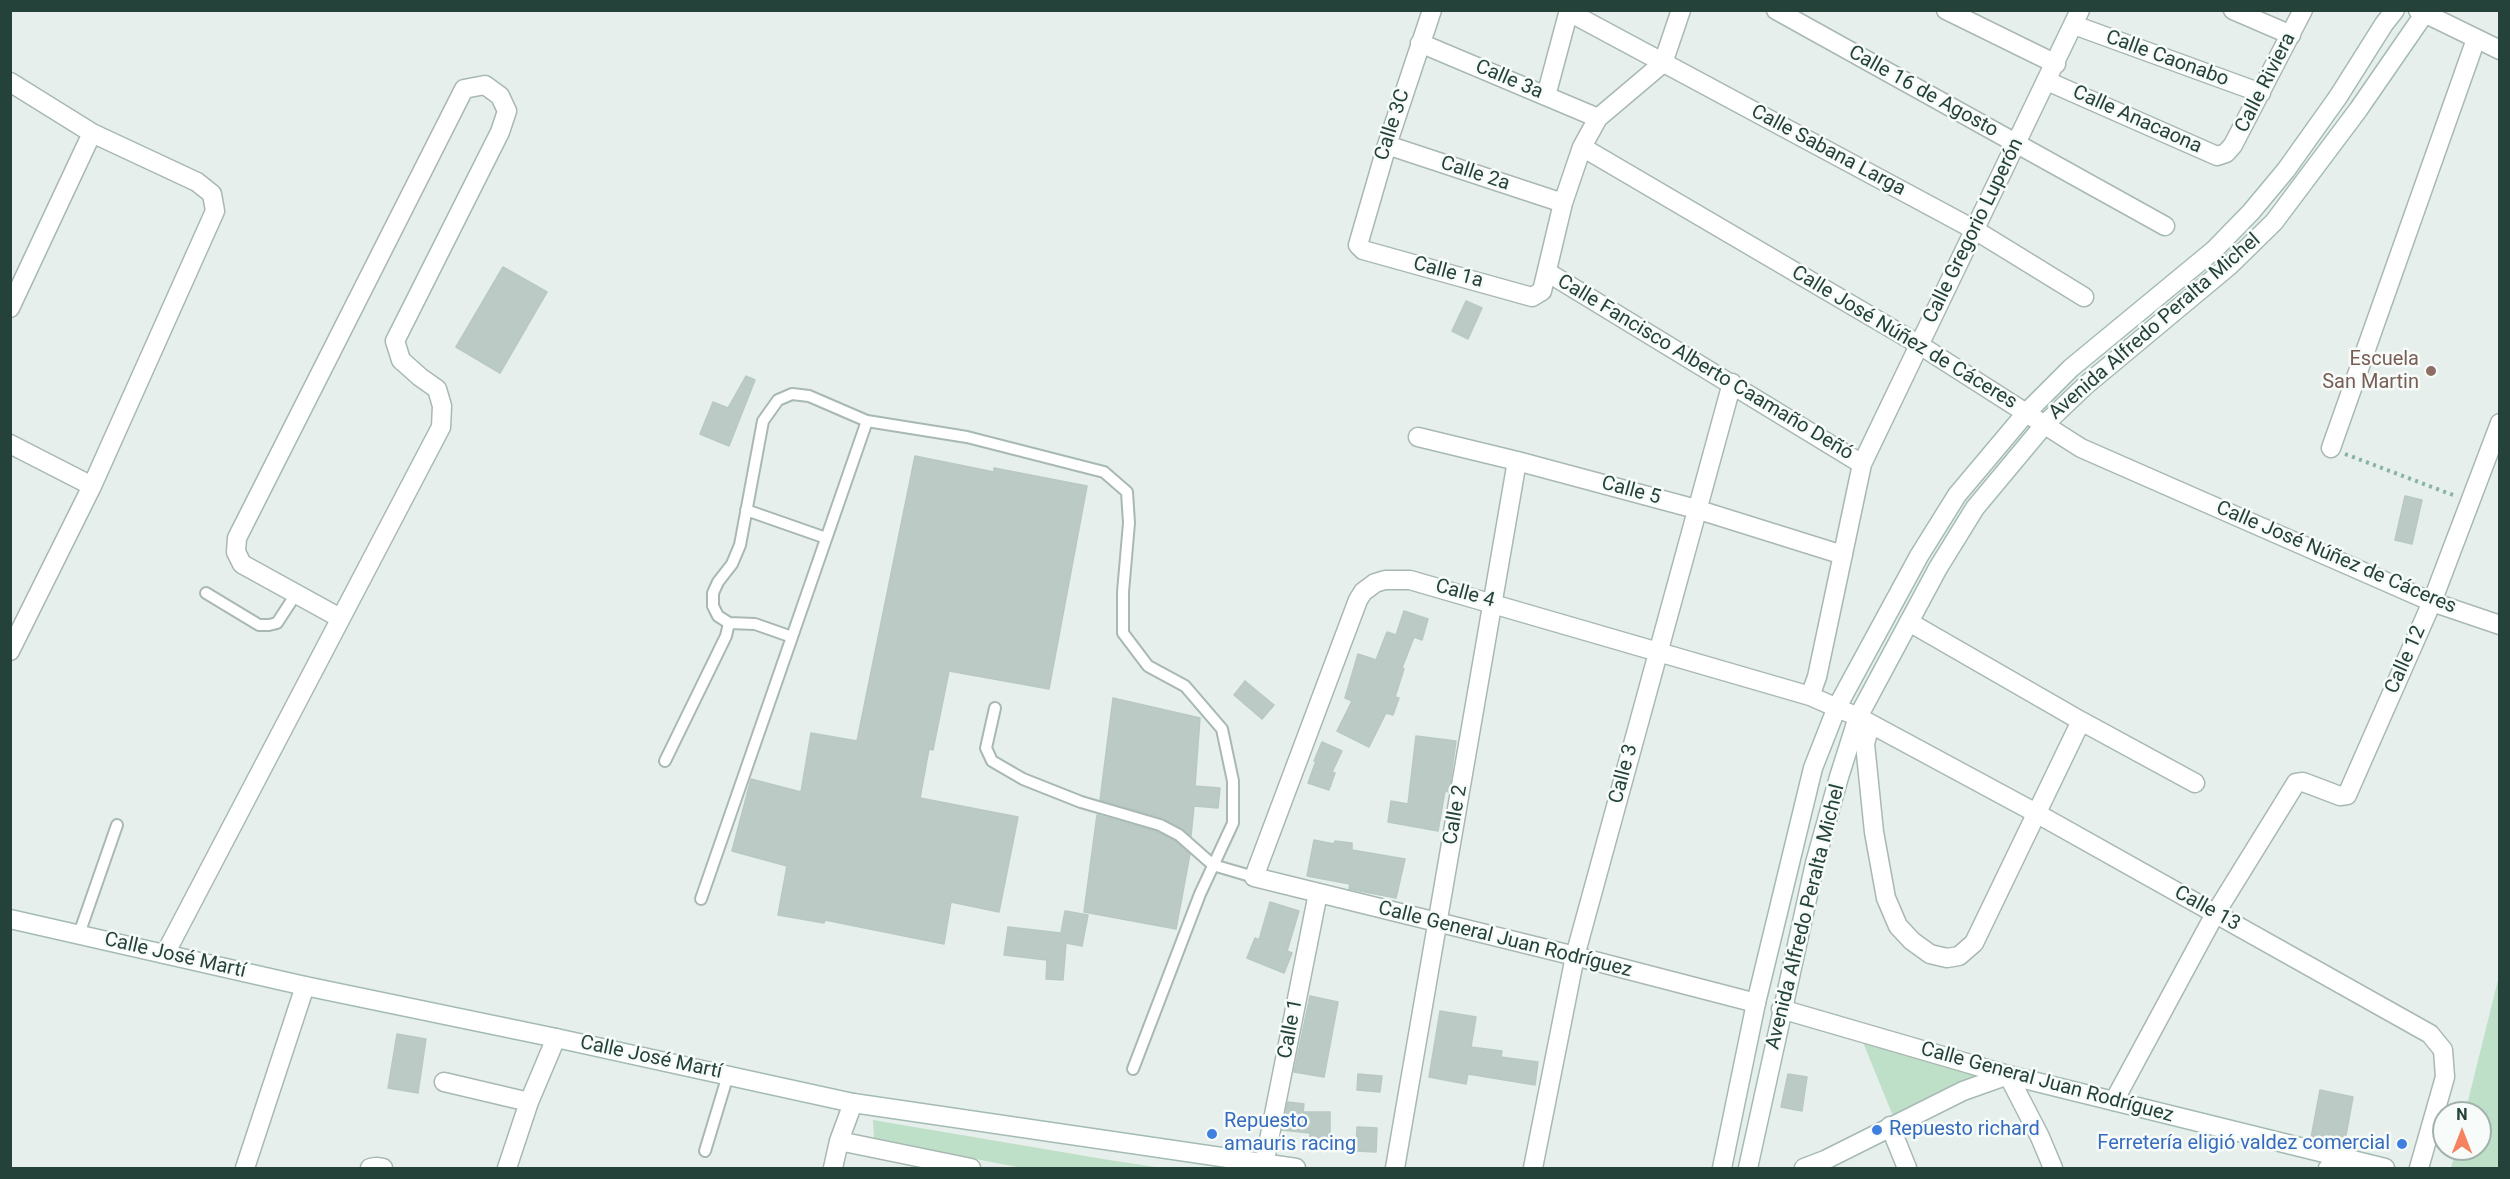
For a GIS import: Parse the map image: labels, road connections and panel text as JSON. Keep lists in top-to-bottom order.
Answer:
{
  "streets": {
    "street": [
      "Calle Caonabo",
      "Calle 3a",
      "Calle Riviera",
      "Calle 16 de Agosto",
      "Calle Anacaona",
      "Calle 3C",
      "Calle Sabana Larga",
      "Calle 2a",
      "Calle Gregorio Luperón",
      "Calle 1a",
      "Avenida Alfredo Peralta Michel",
      "Calle José Núñez de Cáceres",
      "Calle Fancisco Alberto Caamaño Deñó",
      "Calle 5",
      "Calle 4",
      "Calle 12",
      "Calle 3",
      "Calle 2",
      "Calle 13",
      "Calle General Juan Rodríguez",
      "Calle José Martí",
      "Calle 1"
    ]
  },
  "crossings": [
    ["Calle Caonabo", "Calle Riviera"],
    ["Calle Caonabo", "Calle Gregorio Luperón"],
    ["Calle 3a", "Calle 3C"],
    ["Calle 3a", "Calle Fancisco Alberto Caamaño Deñó"],
    ["Calle Riviera", "Calle Anacaona"],
    ["Calle 16 de Agosto", "Calle Gregorio Luperón"],
    ["Calle Anacaona", "Calle Gregorio Luperón"],
    ["Calle 3C", "Calle 2a"],
    ["Calle 3C", "Calle 1a"],
    ["Calle Sabana Larga", "Calle Gregorio Luperón"],
    ["Calle Sabana Larga", "Calle Fancisco Alberto Caamaño Deñó"],
    ["Calle 2a", "Calle Fancisco Alberto Caamaño Deñó"],
    ["Calle Gregorio Luperón", "Calle José Núñez de Cáceres"],
    ["Calle Gregorio Luperón", "Calle Fancisco Alberto Caamaño Deñó"],
    ["Calle Gregorio Luperón", "Calle 5"],
    ["Calle Gregorio Luperón", "Calle 4"],
    ["Calle 1a", "Calle Fancisco Alberto Caamaño Deñó"],
    ["Avenida Alfredo Peralta Michel", "Calle José Núñez de Cáceres"],
    ["Avenida Alfredo Peralta Michel", "Calle 4"],
    ["Avenida Alfredo Peralta Michel", "Calle 13"],
    ["Avenida Alfredo Peralta Michel", "Calle General Juan Rodríguez"],
    ["Calle José Núñez de Cáceres", "Calle Fancisco Alberto Caamaño Deñó"],
    ["Calle José Núñez de Cáceres", "Calle 12"],
    ["Calle Fancisco Alberto Caamaño Deñó", "Calle 3"],
    ["Calle 5", "Calle 3"],
    ["Calle 5", "Calle 2"],
    ["Calle 4", "Calle 3"],
    ["Calle 4", "Calle 2"],
    ["Calle 4", "Calle 13"],
    ["Calle 4", "Calle General Juan Rodríguez"],
    ["Calle 12", "Calle 13"],
    ["Calle 3", "Calle General Juan Rodríguez"],
    ["Calle 2", "Calle General Juan Rodríguez"],
    ["Calle General Juan Rodríguez", "Calle 1"],
    ["Calle José Martí", "Calle 1"]
  ],
  "places": [
    "Escuela San Martin",
    "Repuesto richard",
    "Repuesto amauris racing",
    "Ferretería eligió valdez comercial"
  ],
  "north": "top"
}
